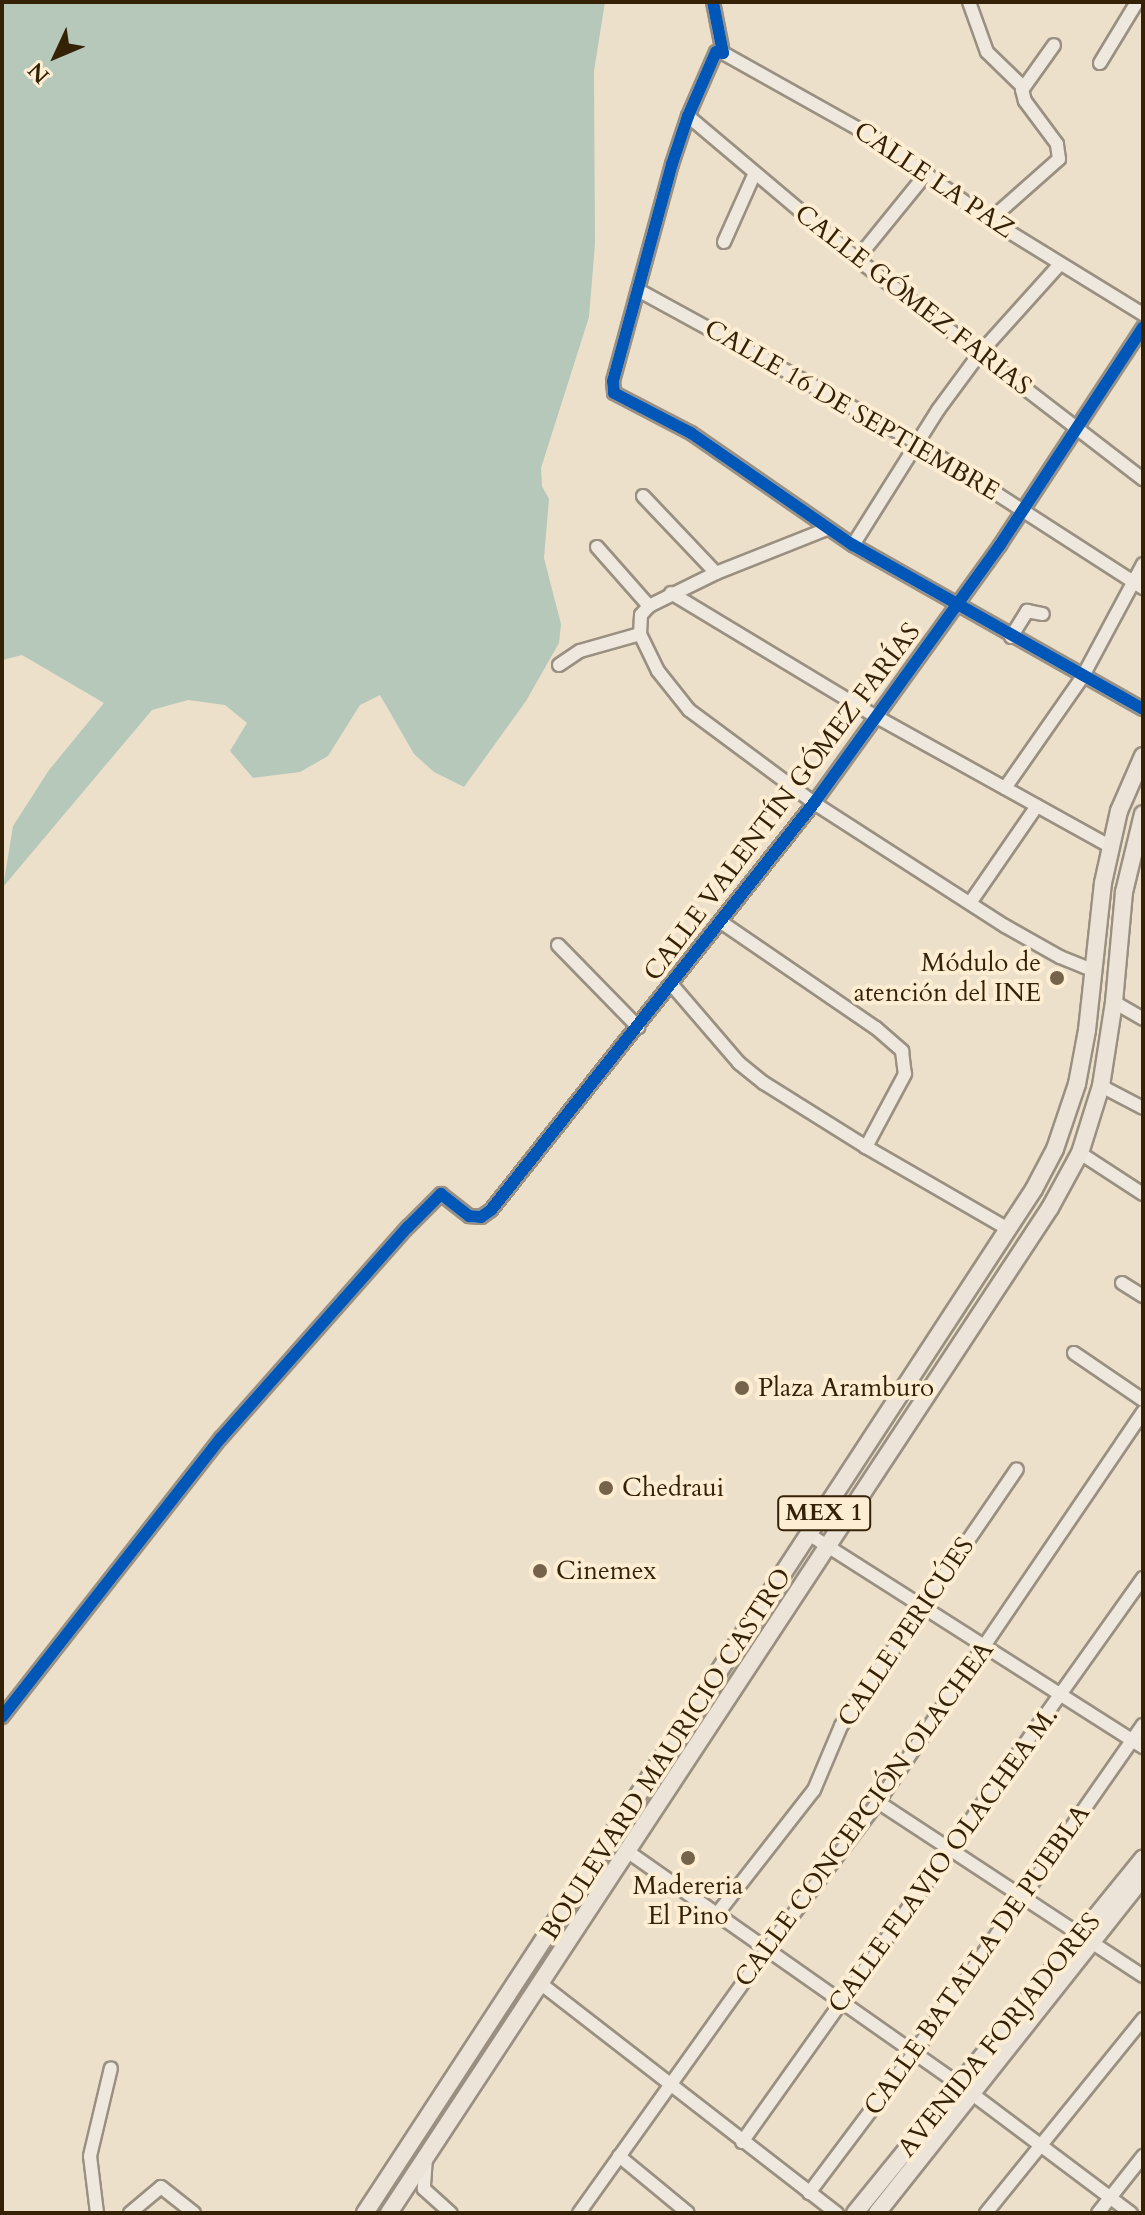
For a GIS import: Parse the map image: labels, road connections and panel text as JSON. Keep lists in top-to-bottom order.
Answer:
{
  "streets": {
    "main road": ["MEX 1", "BOULEVARD MAURICIO CASTRO", "AVENIDA FORJADORES"],
    "street": [
      "CALLE LA PAZ",
      "CALLE GÓMEZ FARIAS",
      "CALLE 16 DE SEPTIEMBRE",
      "CALLE VALENTÍN GÓMEZ FARÍAS",
      "CALLE PERICÚES",
      "CALLE CONCEPCIÓN OLACHEA",
      "CALLE FLAVIO OLACHEA M.",
      "CALLE BATALLA DE PUEBLA"
    ]
  },
  "crossings": [
    ["CALLE GÓMEZ FARIAS", "CALLE VALENTÍN GÓMEZ FARÍAS"],
    ["CALLE 16 DE SEPTIEMBRE", "CALLE VALENTÍN GÓMEZ FARÍAS"]
  ],
  "places": [
    "Módulo de atención del INE",
    "Plaza Aramburo",
    "Chedraui",
    "Cinemex",
    "Madereria El Pino"
  ],
  "north": "bottom left"
}
